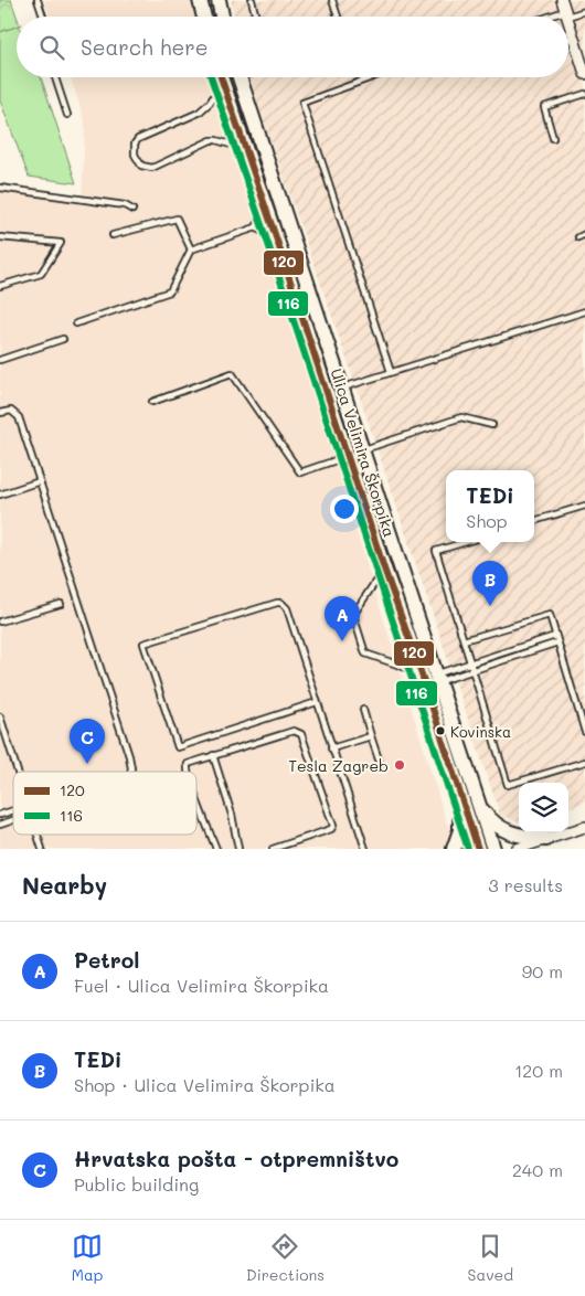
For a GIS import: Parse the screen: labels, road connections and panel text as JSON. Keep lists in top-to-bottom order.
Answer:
{
  "streets": {
    "main road": ["Ulica Velimira Škorpika"]
  },
  "places": ["Kovinska", "Tesla Zagreb"],
  "lines": ["transit line 120", "transit line 116"],
  "legend": ["120", "116"],
  "page": {
    "search": "Search here",
    "popup": ["TEDi", "Shop"],
    "pins": ["B", "A", "C"],
    "heading": ["Nearby", "3 results"],
    "list": [
      {
        "mark": "A",
        "name": "Petrol",
        "note": "Fuel · Ulica Velimira Škorpika",
        "value": "90 m"
      },
      {
        "mark": "B",
        "name": "TEDi",
        "note": "Shop · Ulica Velimira Škorpika",
        "value": "120 m"
      },
      {
        "mark": "C",
        "name": "Hrvatska pošta - otpremništvo",
        "note": "Public building",
        "value": "240 m"
      }
    ],
    "nav": ["Map", "Directions", "Saved"]
  }
}
